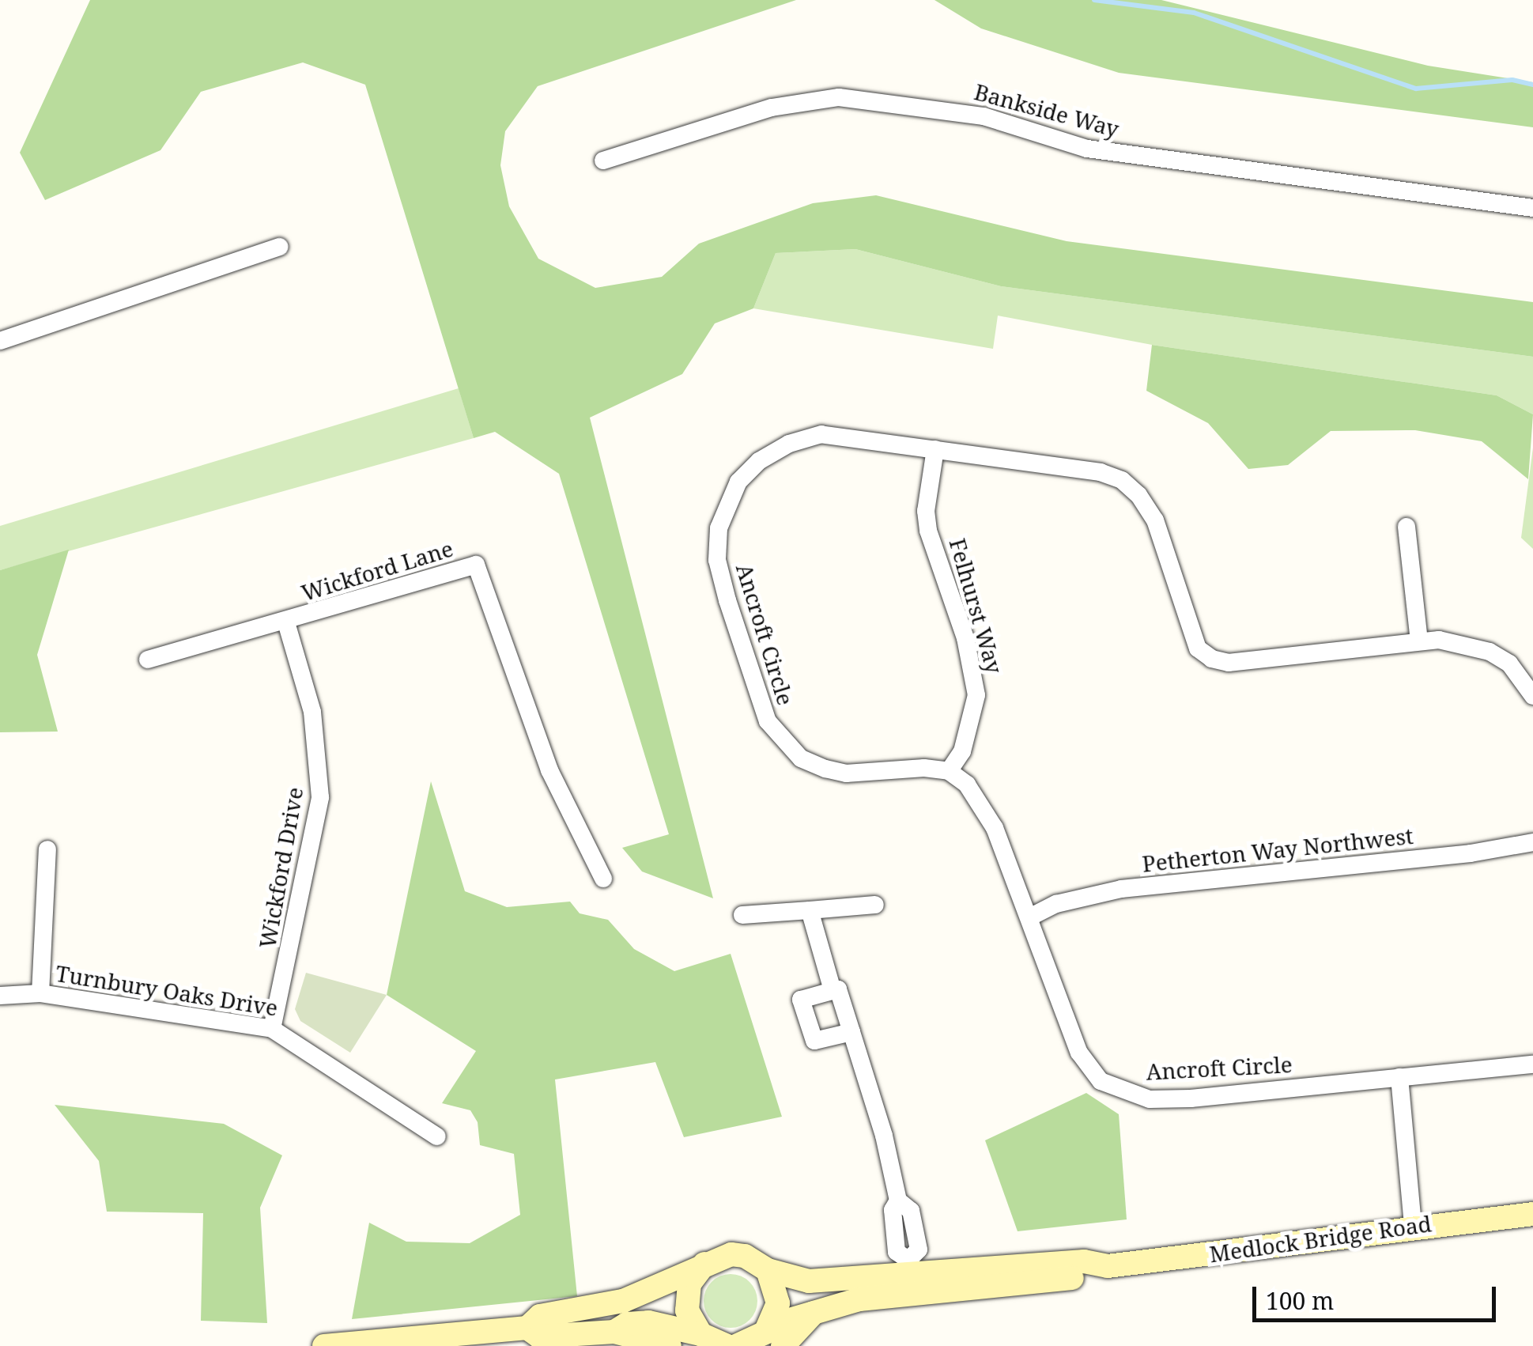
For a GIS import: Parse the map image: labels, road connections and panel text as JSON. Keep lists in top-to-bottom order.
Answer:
{
  "streets": {
    "main road": ["Medlock Bridge Road"],
    "street": [
      "Bankside Way",
      "Wickford Lane",
      "Felhurst Way",
      "Ancroft Circle",
      "Petherton Way Northwest",
      "Wickford Drive",
      "Turnbury Oaks Drive"
    ]
  },
  "crossings": [
    ["Wickford Lane", "Wickford Drive"],
    ["Felhurst Way", "Ancroft Circle"],
    ["Ancroft Circle", "Petherton Way Northwest"],
    ["Wickford Drive", "Turnbury Oaks Drive"]
  ],
  "scale_bar": "100 m"
}
